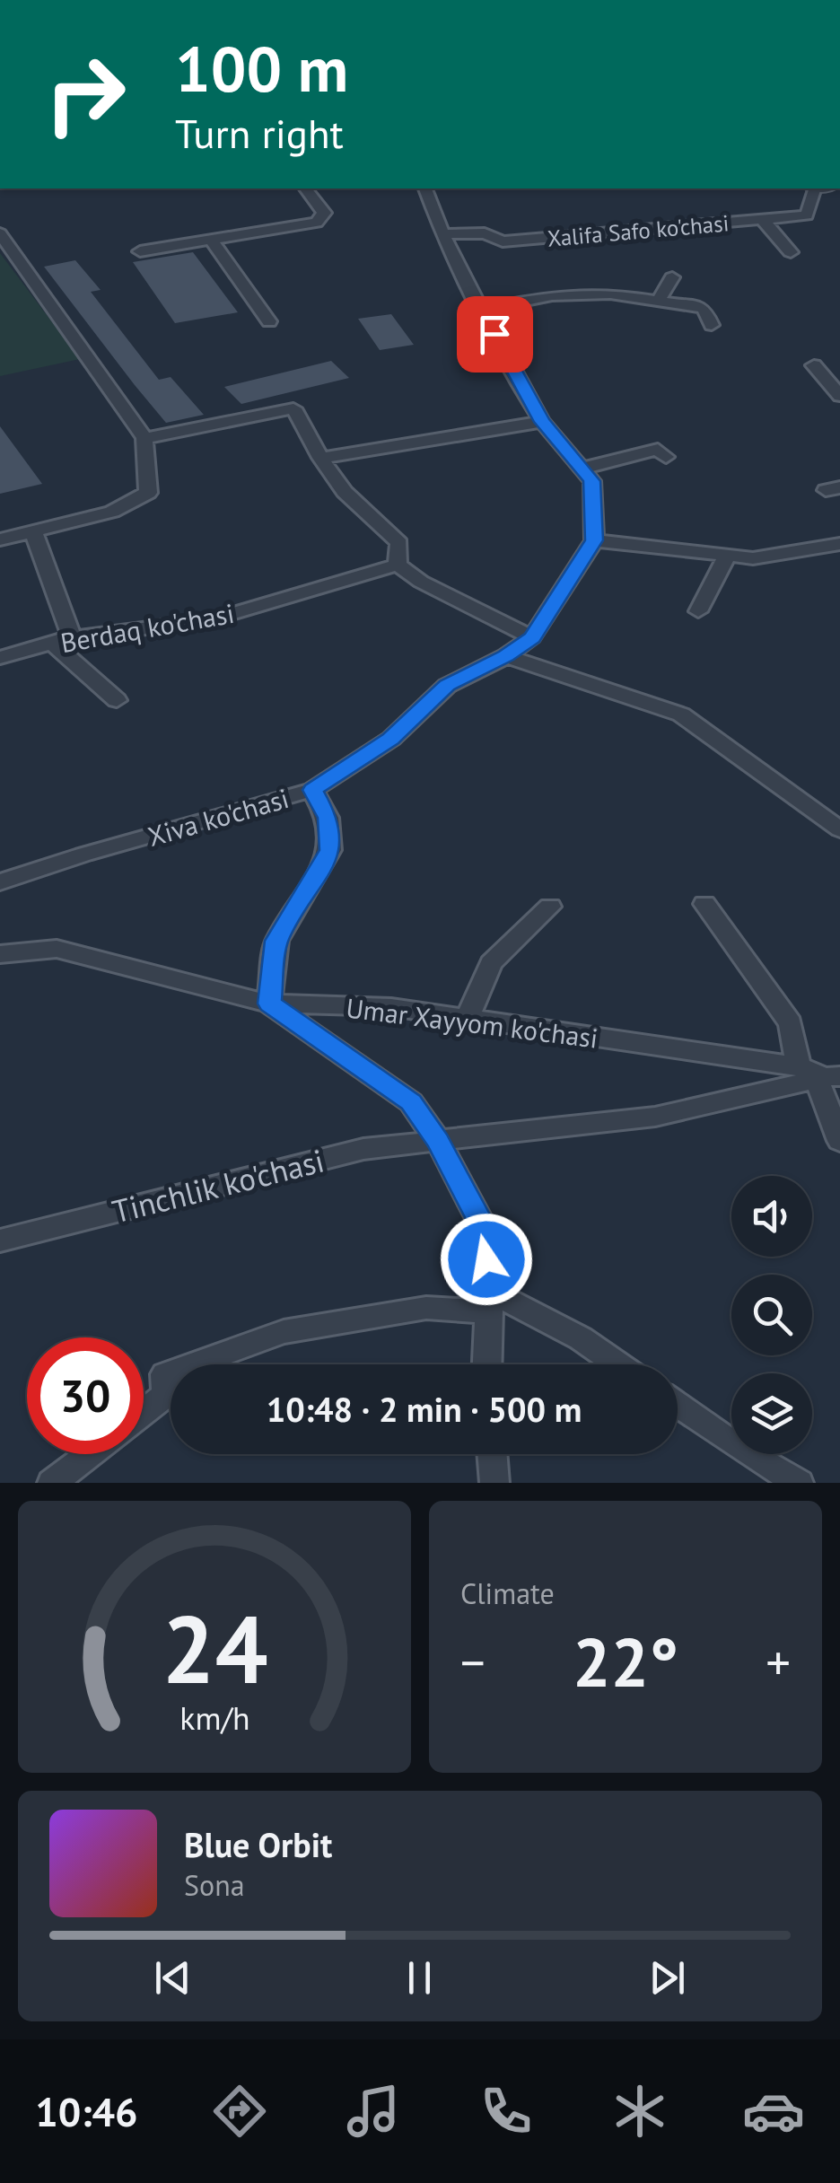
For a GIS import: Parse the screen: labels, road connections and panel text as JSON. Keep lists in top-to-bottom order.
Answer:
{
  "streets": {
    "street": [
      "Xalifa Safo ko'chasi",
      "Berdaq ko'chasi",
      "Xiva ko'chasi",
      "Umar Xayyom ko'chasi",
      "Tinchlik ko'chasi"
    ]
  },
  "crossings": [
    ["Umar Xayyom ko'chasi", "Tinchlik ko'chasi"]
  ],
  "page": {
    "turn": ["100 m", "Turn right"],
    "limit": "30",
    "trip": "10:48 · 2 min · 500 m",
    "tile": "Climate",
    "heat": ["−", "22°", "+"],
    "song": ["Blue Orbit", "Sona"],
    "tabs": "10:46",
    "gauge": ["24", "km/h"]
  }
}
